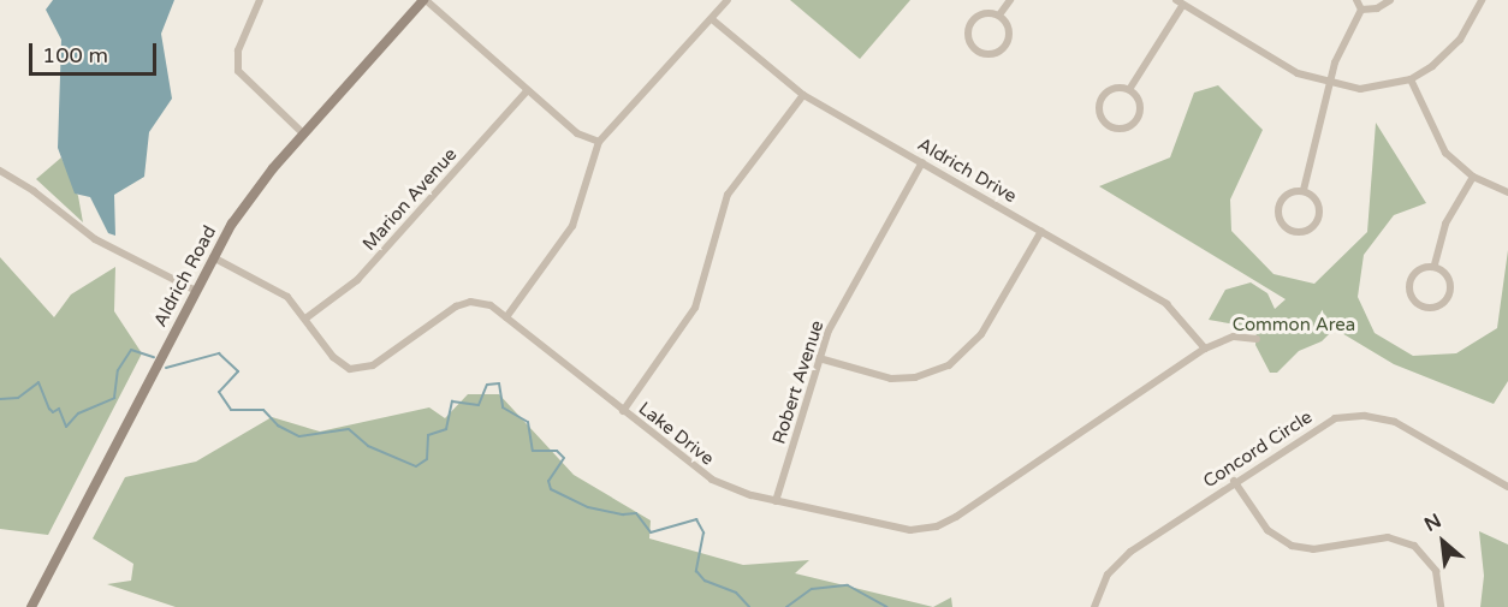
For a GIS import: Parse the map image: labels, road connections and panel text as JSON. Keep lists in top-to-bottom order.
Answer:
{
  "streets": {
    "main road": ["Aldrich Road"],
    "street": [
      "Aldrich Drive",
      "Marion Avenue",
      "Robert Avenue",
      "Lake Drive",
      "Concord Circle"
    ]
  },
  "crossings": [
    ["Aldrich Drive", "Robert Avenue"],
    ["Aldrich Drive", "Lake Drive"],
    ["Marion Avenue", "Lake Drive"],
    ["Aldrich Road", "Lake Drive"],
    ["Robert Avenue", "Lake Drive"]
  ],
  "parks": ["Common Area"],
  "scale_bar": "100 m",
  "north": "top left"
}
